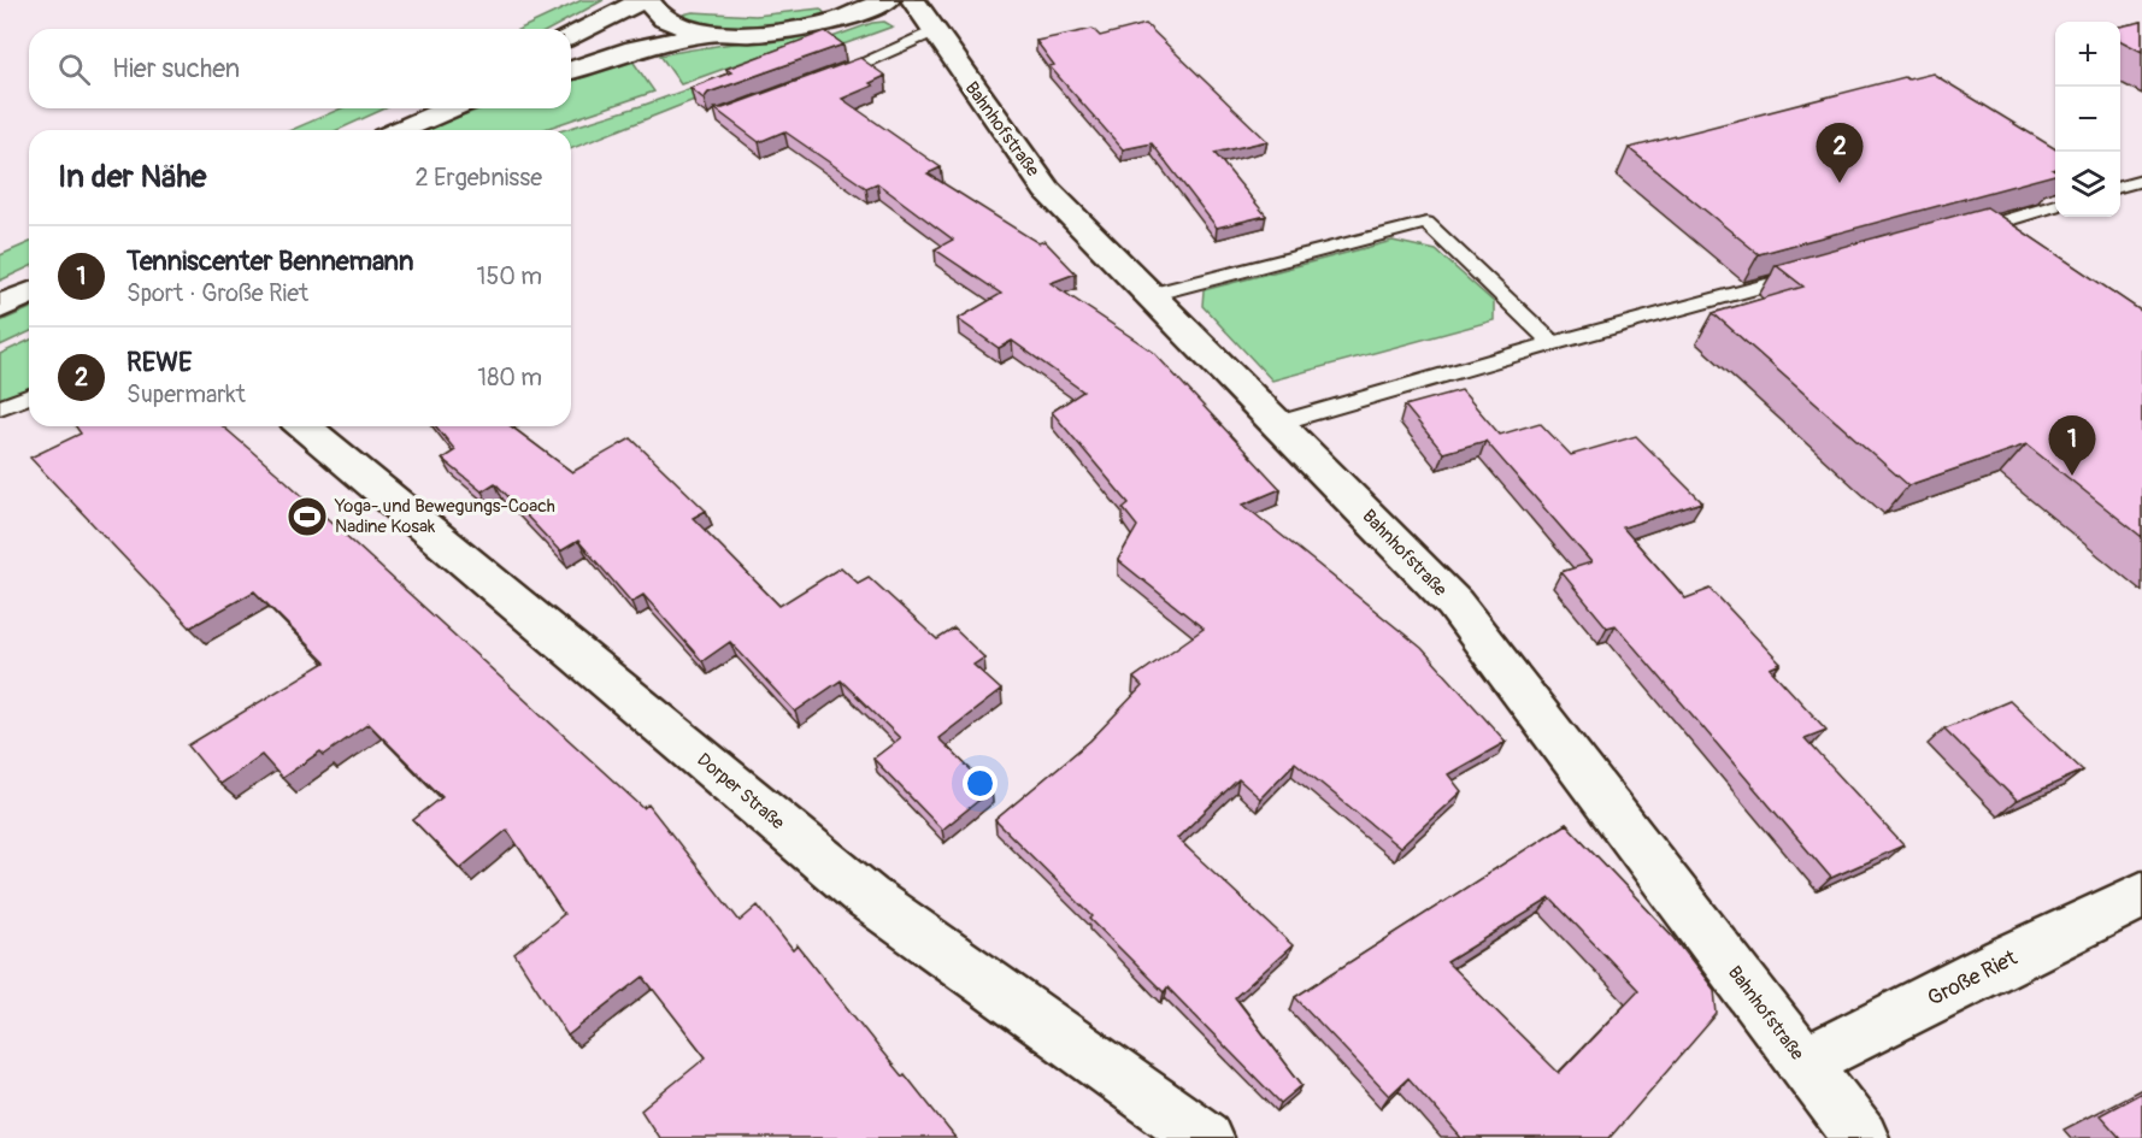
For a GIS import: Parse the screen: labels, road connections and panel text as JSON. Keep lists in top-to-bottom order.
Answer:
{
  "streets": {
    "street": ["Bahnhofstraße", "Dorper Straße", "Große Riet"]
  },
  "crossings": [
    ["Bahnhofstraße", "Große Riet"]
  ],
  "places": {
    "sports": ["Yoga- und Bewegungs-Coach Nadine Kosak"]
  },
  "page": {
    "map_buttons": ["+", "−"],
    "search": "Hier suchen",
    "pins": ["2", "1"],
    "heading": ["In der Nähe", "2 Ergebnisse"],
    "list": [
      {
        "mark": "1",
        "name": "Tenniscenter Bennemann",
        "note": "Sport · Große Riet",
        "value": "150 m"
      },
      {
        "mark": "2",
        "name": "REWE",
        "note": "Supermarkt",
        "value": "180 m"
      }
    ]
  }
}
